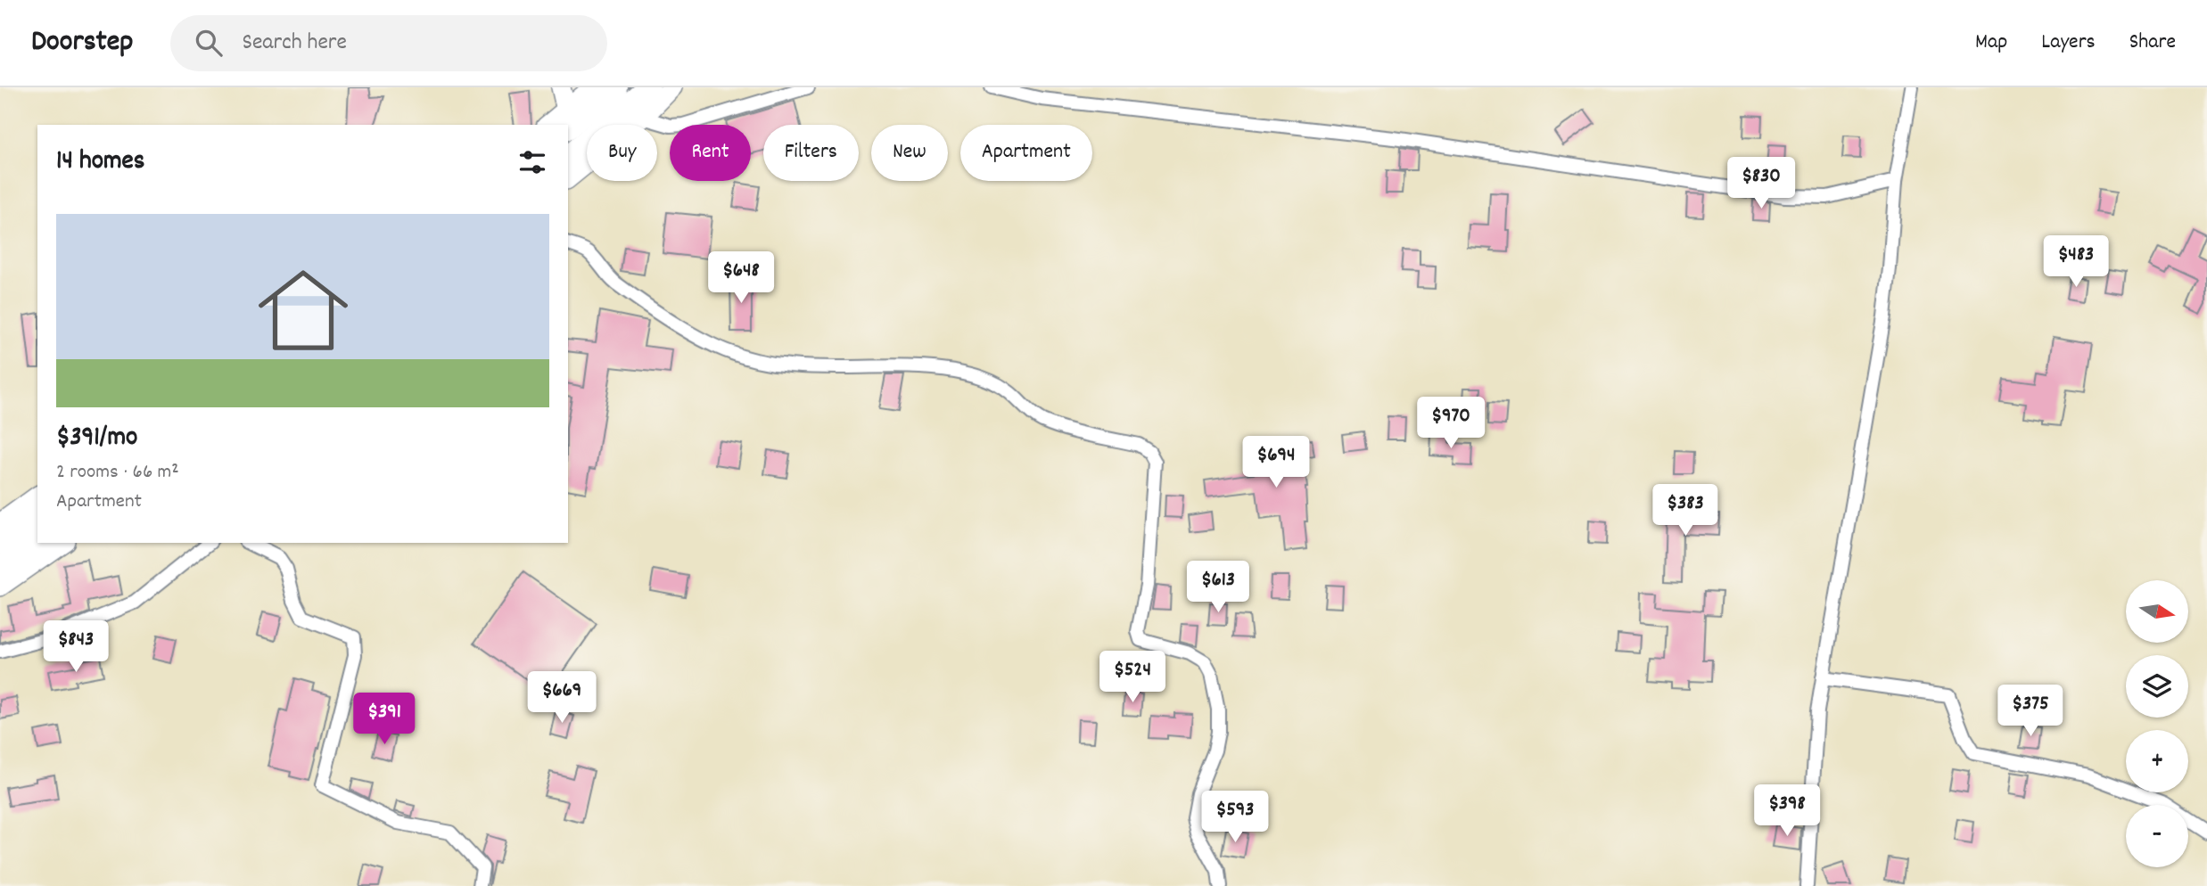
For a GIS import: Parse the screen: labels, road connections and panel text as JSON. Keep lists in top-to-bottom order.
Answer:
{
  "north": "right",
  "page": {
    "header": "Doorstep",
    "search": "Search here",
    "nav": ["Map", "Layers", "Share"],
    "chip": [
      "Buy",
      "Rent",
      "Filters",
      "New",
      "Apartment"
    ],
    "heading": "14 homes",
    "price": [
      "$830",
      "$483",
      "$648",
      "$970",
      "$694",
      "$383",
      "$613",
      "$843",
      "$524",
      "$669",
      "$375",
      "$391",
      "$398",
      "$593"
    ],
    "list": [
      {
        "name": "$391/mo",
        "note": "2 rooms · 66 m² · Apartment"
      }
    ],
    "map_buttons": ["+", "−"]
  }
}
